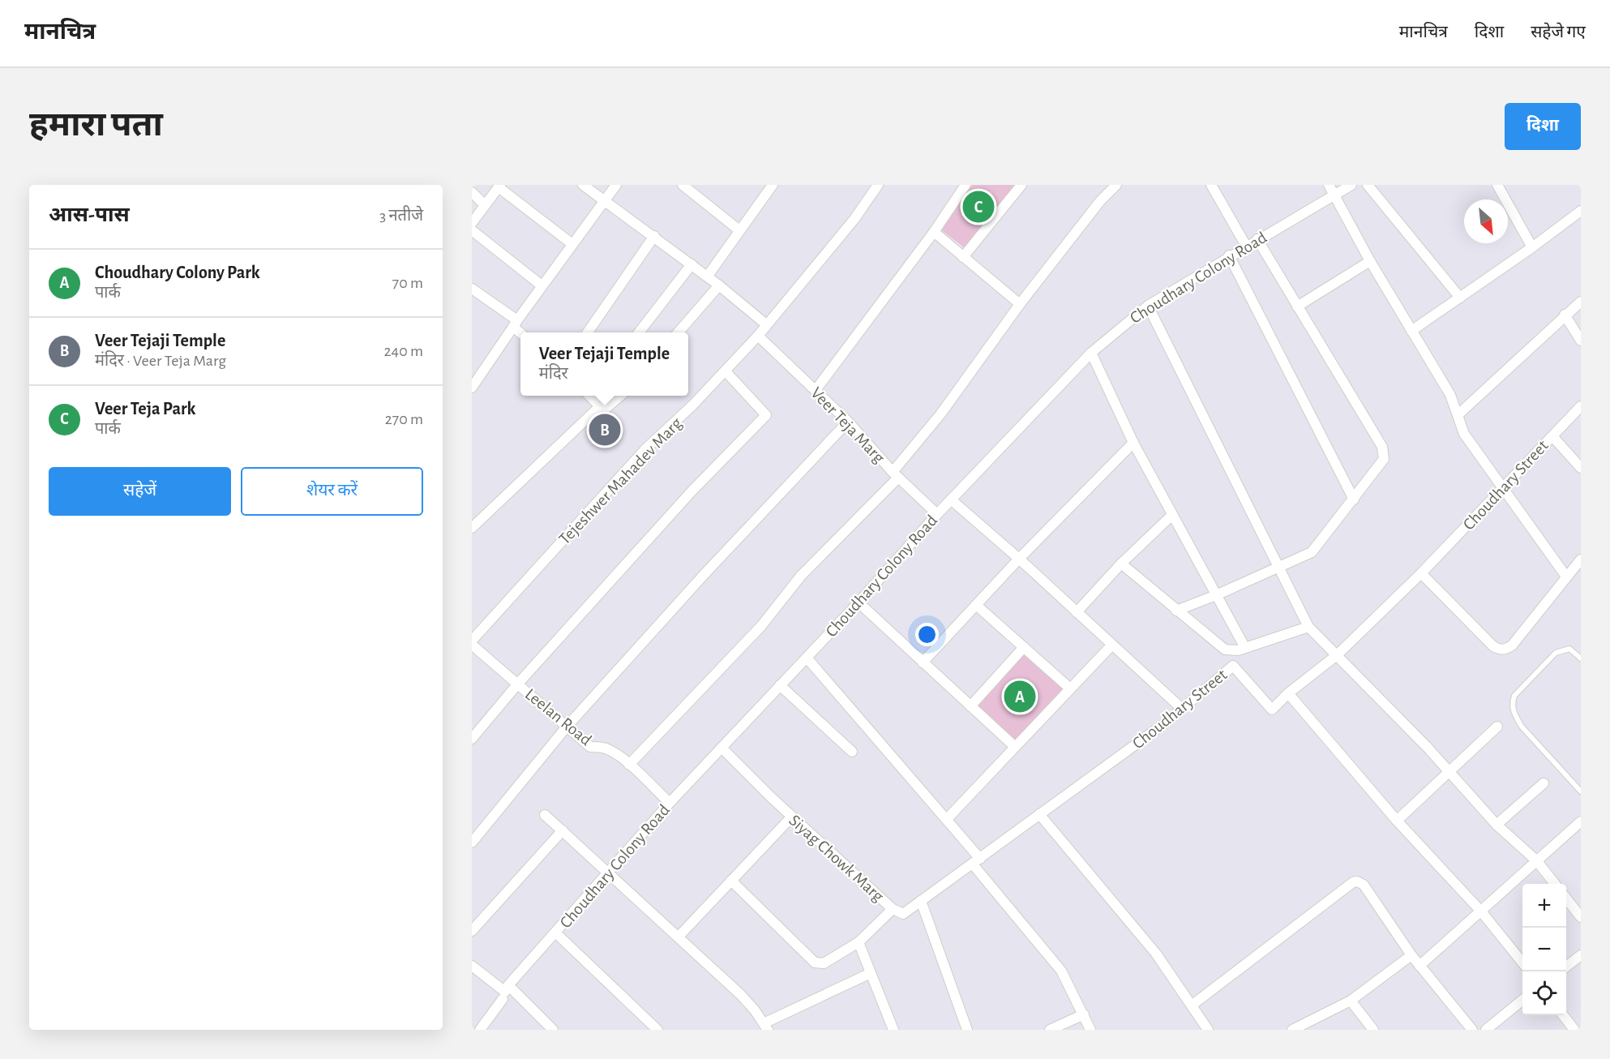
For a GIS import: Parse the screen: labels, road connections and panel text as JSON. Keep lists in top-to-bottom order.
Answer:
{
  "streets": {
    "street": [
      "Choudhary Colony Road",
      "Veer Teja Marg",
      "Tejeshwer Mahadev Marg",
      "Choudhary Street",
      "Leelan Road",
      "Siyag Chowk Marg"
    ]
  },
  "crossings": [
    ["Choudhary Colony Road", "Veer Teja Marg"],
    ["Choudhary Colony Road", "Leelan Road"],
    ["Choudhary Colony Road", "Siyag Chowk Marg"],
    ["Veer Teja Marg", "Tejeshwer Mahadev Marg"],
    ["Choudhary Street", "Siyag Chowk Marg"]
  ],
  "north": "bottom right",
  "page": {
    "header": "मानचित्र",
    "nav": ["मानचित्र", "दिशा", "सहेजे गए"],
    "buttons": [
      "दिशा",
      ["सहेजें", "शेयर करें"]
    ],
    "title": "हमारा पता",
    "heading": ["आस-पास", "3 नतीजे"],
    "pins": ["C", "B", "A"],
    "list": [
      {
        "mark": "A",
        "name": "Choudhary Colony Park",
        "note": "पार्क",
        "value": "70 m"
      },
      {
        "mark": "B",
        "name": "Veer Tejaji Temple",
        "note": "मंदिर · Veer Teja Marg",
        "value": "240 m"
      },
      {
        "mark": "C",
        "name": "Veer Teja Park",
        "note": "पार्क",
        "value": "270 m"
      }
    ],
    "popup": ["Veer Tejaji Temple", "मंदिर"],
    "map_buttons": ["+", "−"]
  }
}
